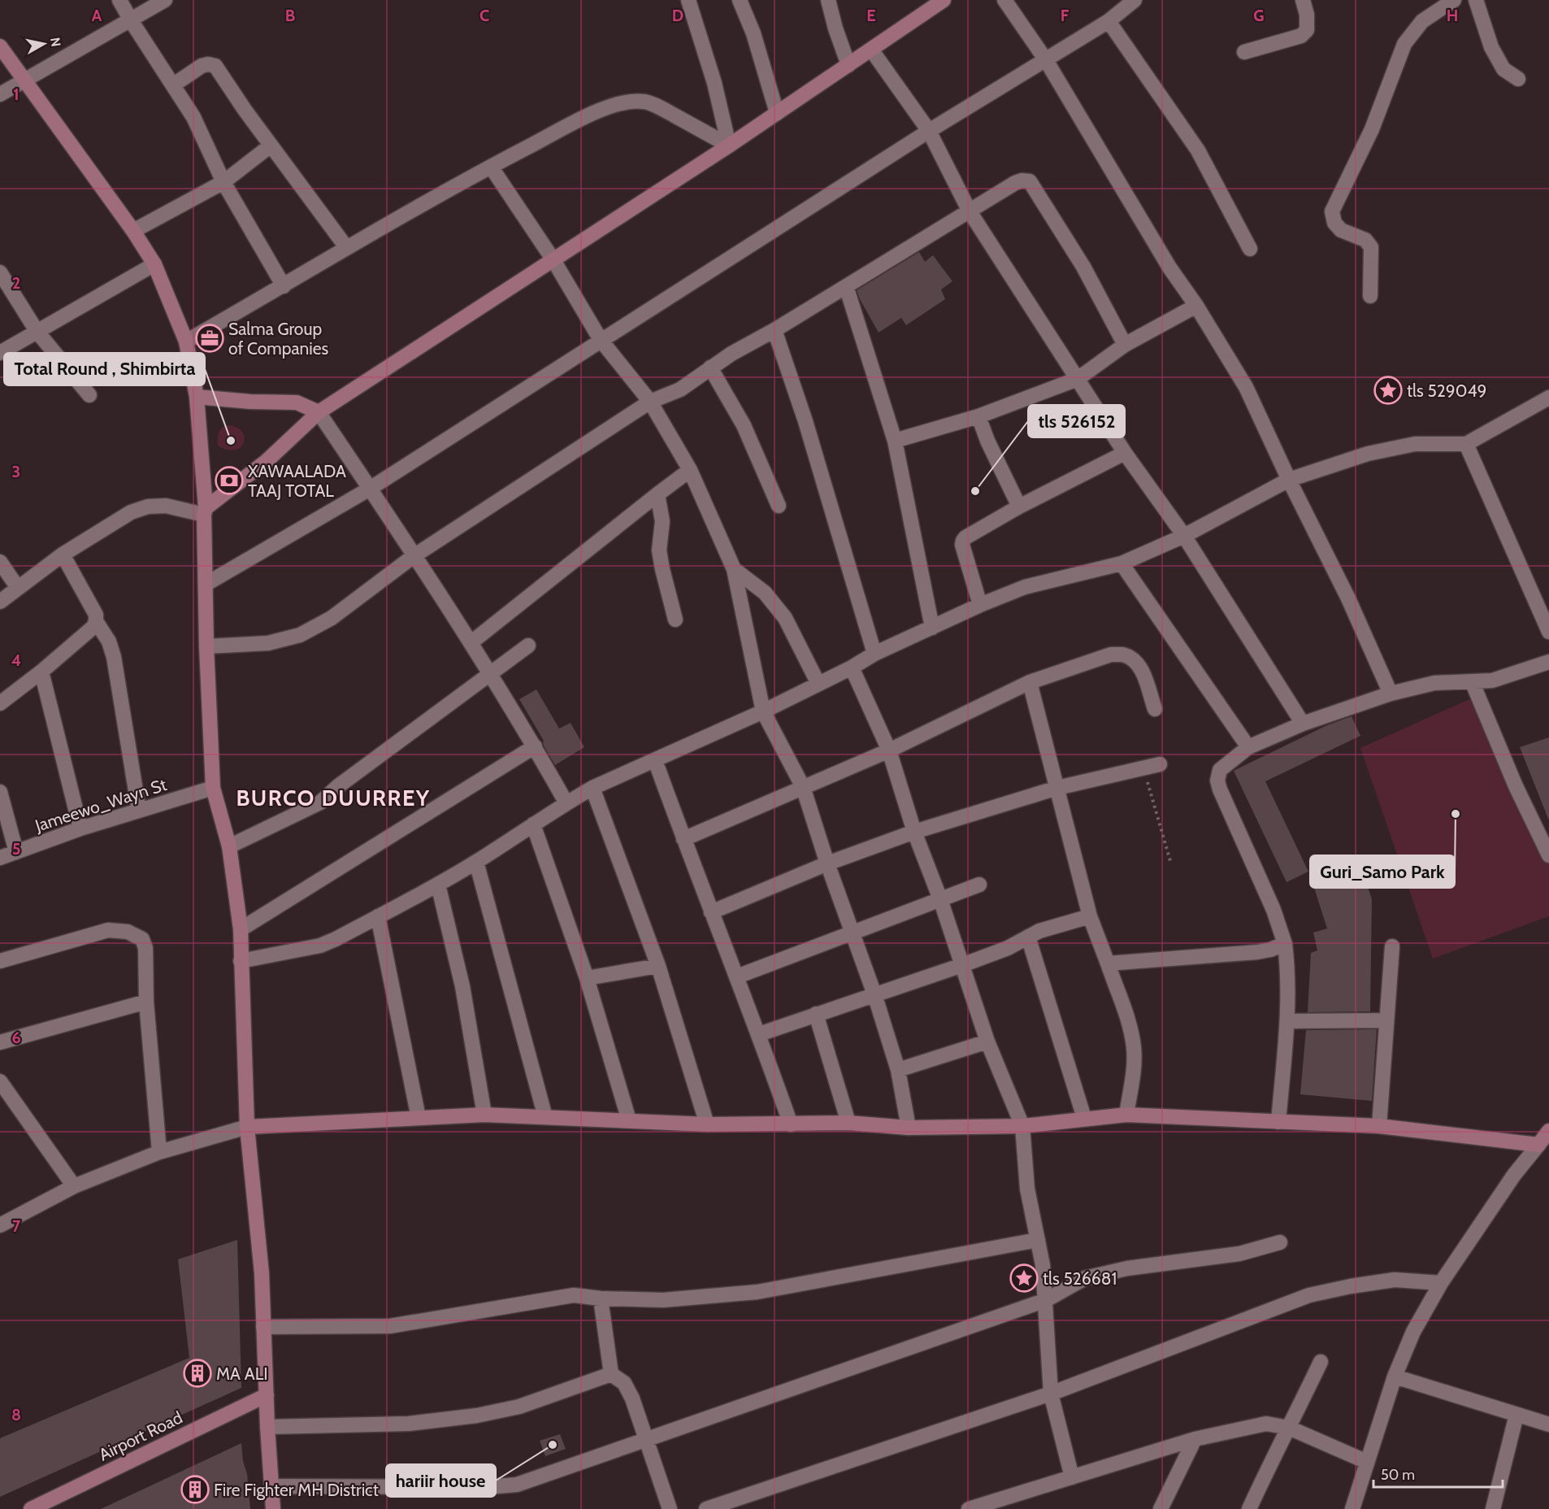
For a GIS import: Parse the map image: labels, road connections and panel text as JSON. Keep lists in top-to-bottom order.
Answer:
{
  "streets": {
    "main road": ["Airport Road"],
    "street": ["Jameewo_Wayn St"]
  },
  "districts": ["BURCO DUURREY"],
  "places": {
    "office": ["Salma Group of Companies"],
    "place": ["tls 529049", "tls 526681"],
    "other": [
      "Total Round , Shimbirta",
      "tls 526152",
      "Guri_Samo Park",
      "hariir house"
    ],
    "bank": ["XAWAALADA TAAJ TOTAL"],
    "building": ["MA ALI", "Fire Fighter MH District"]
  },
  "scale_bar": "50 m",
  "north": "right",
  "grid": {
    "columns": [
      "A",
      "B",
      "C",
      "D",
      "E",
      "F",
      "G",
      "H"
    ],
    "rows": [
      "1",
      "2",
      "3",
      "4",
      "5",
      "6",
      "7",
      "8"
    ]
  }
}
